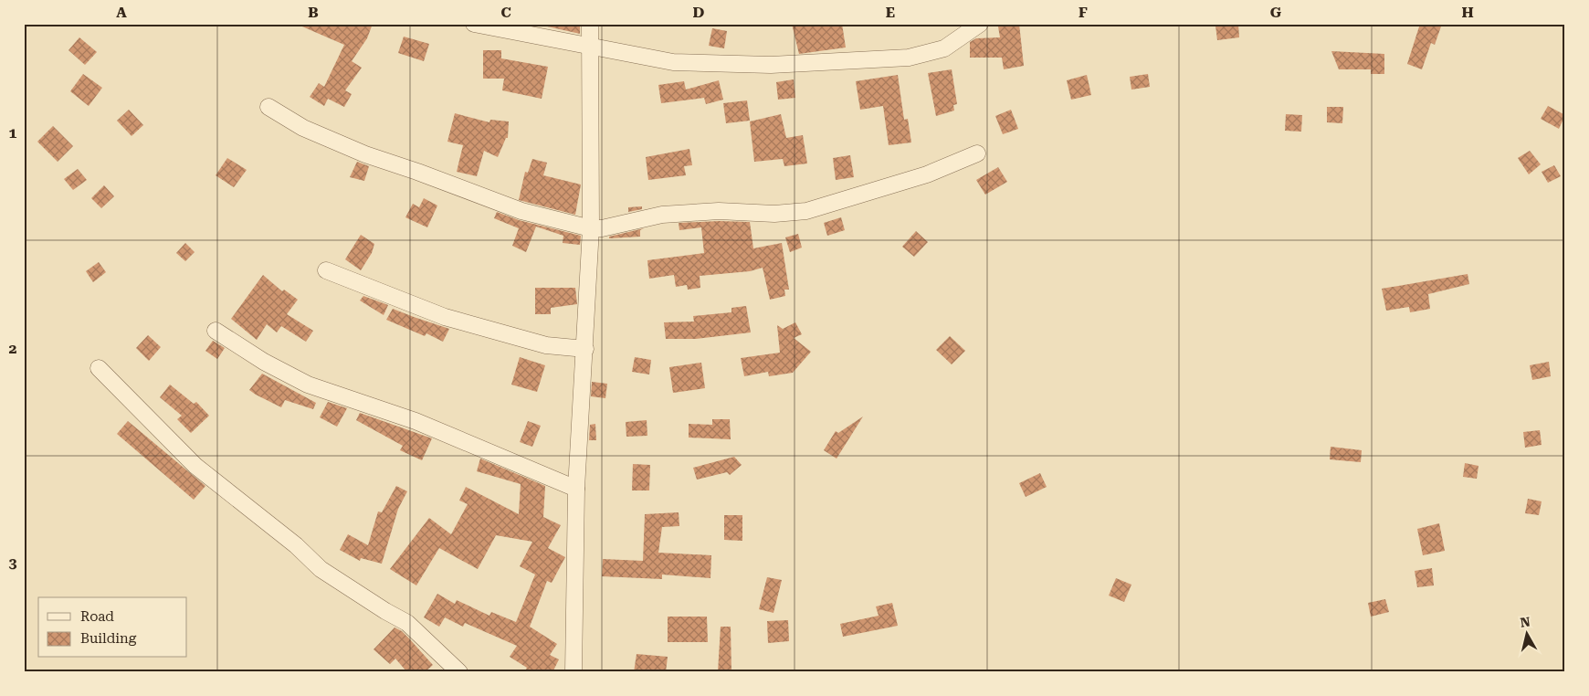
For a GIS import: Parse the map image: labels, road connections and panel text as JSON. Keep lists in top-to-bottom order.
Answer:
{
  "legend": ["Road", "Building"],
  "north": "top",
  "grid": {
    "columns": [
      "A",
      "B",
      "C",
      "D",
      "E",
      "F",
      "G",
      "H"
    ],
    "rows": ["1", "2", "3"]
  }
}
